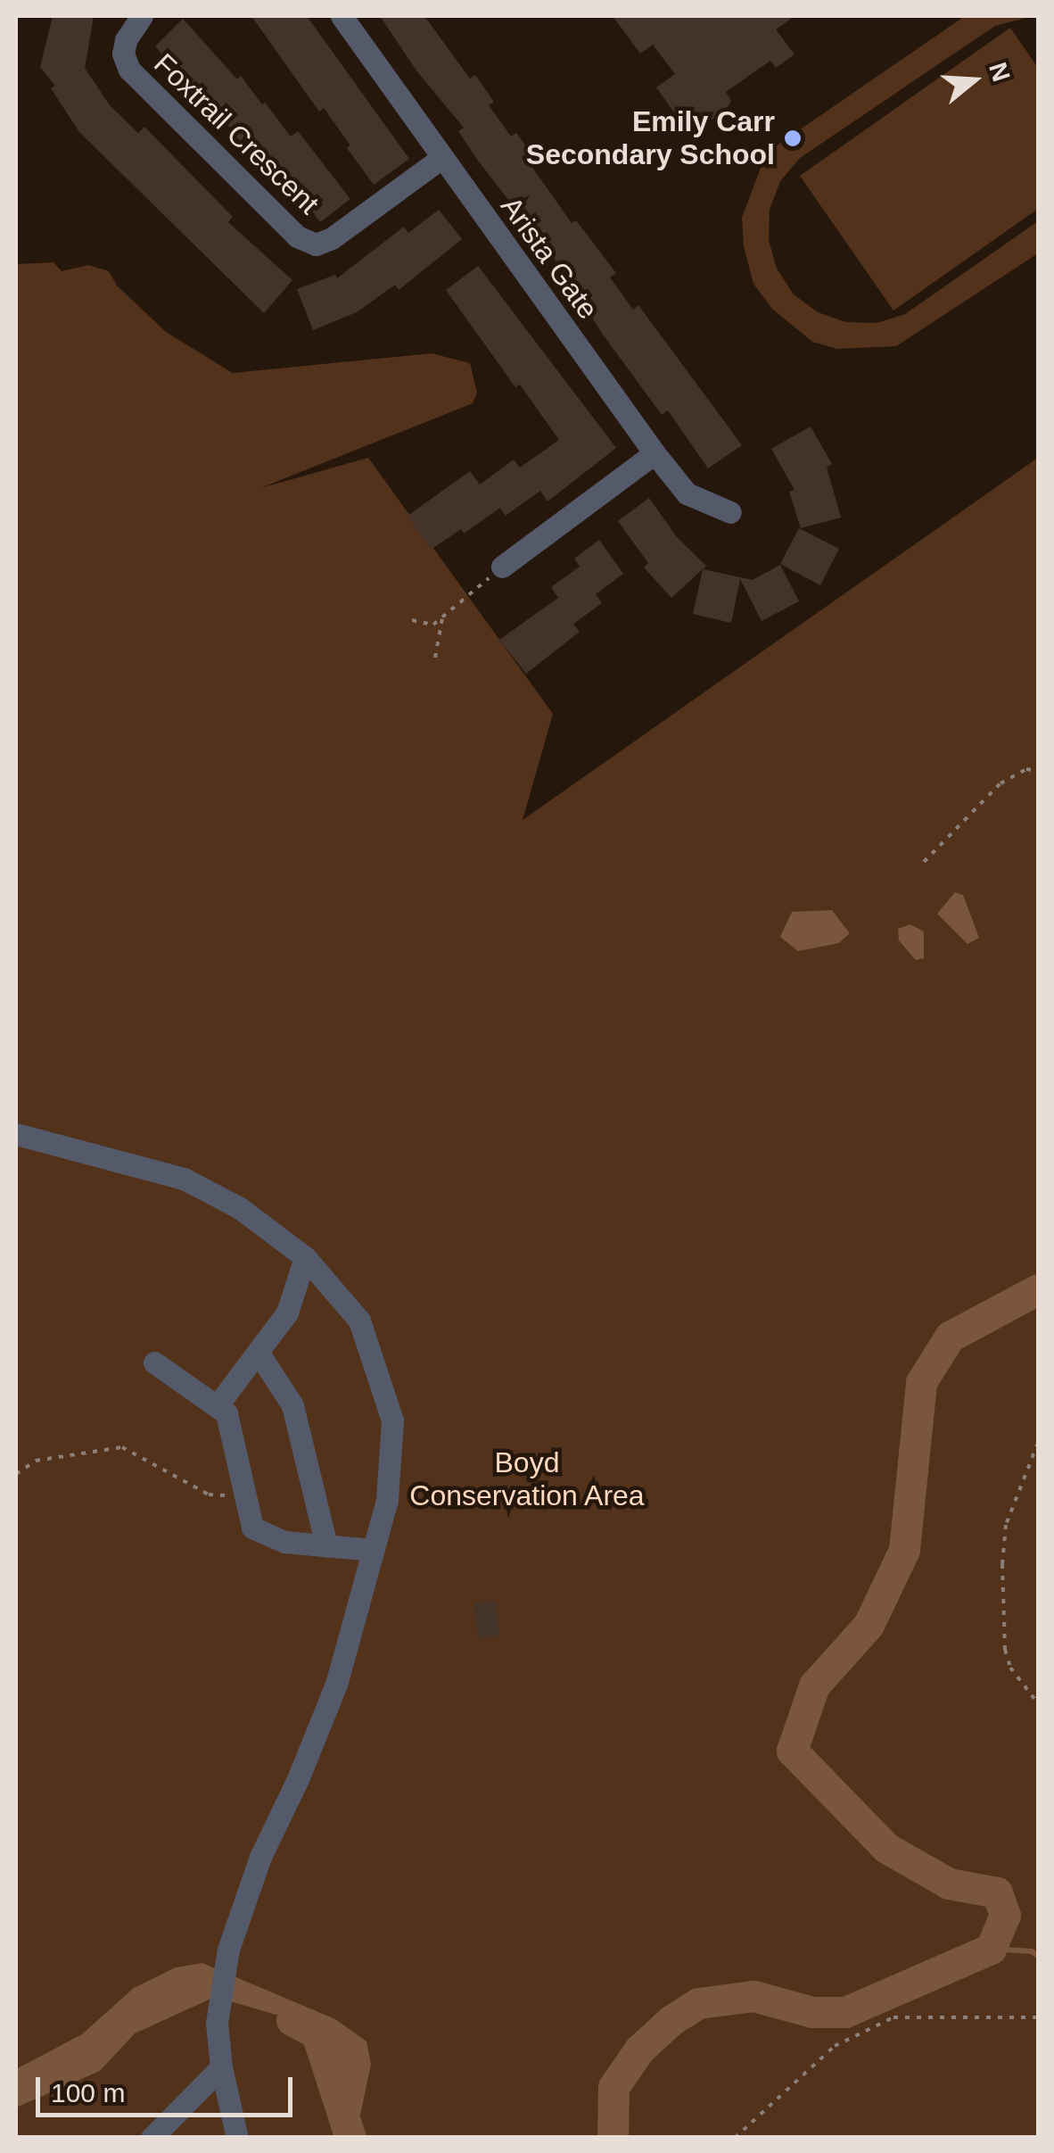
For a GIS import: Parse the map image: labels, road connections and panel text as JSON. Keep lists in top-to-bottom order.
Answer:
{
  "streets": {
    "street": ["Foxtrail Crescent", "Arista Gate"]
  },
  "crossings": [
    ["Foxtrail Crescent", "Arista Gate"]
  ],
  "parks": ["Boyd Conservation Area"],
  "places": ["Emily Carr Secondary School"],
  "scale_bar": "100 m",
  "north": "right"
}
